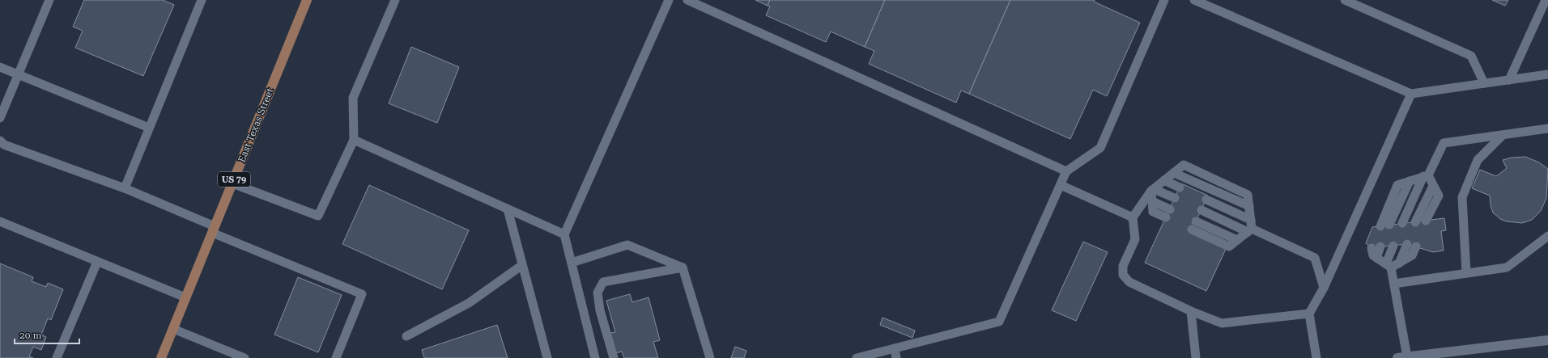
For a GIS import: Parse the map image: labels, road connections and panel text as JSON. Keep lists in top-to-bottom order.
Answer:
{
  "streets": {
    "main road": ["East Texas Street", "US 79"]
  },
  "scale_bar": "20 m"
}
